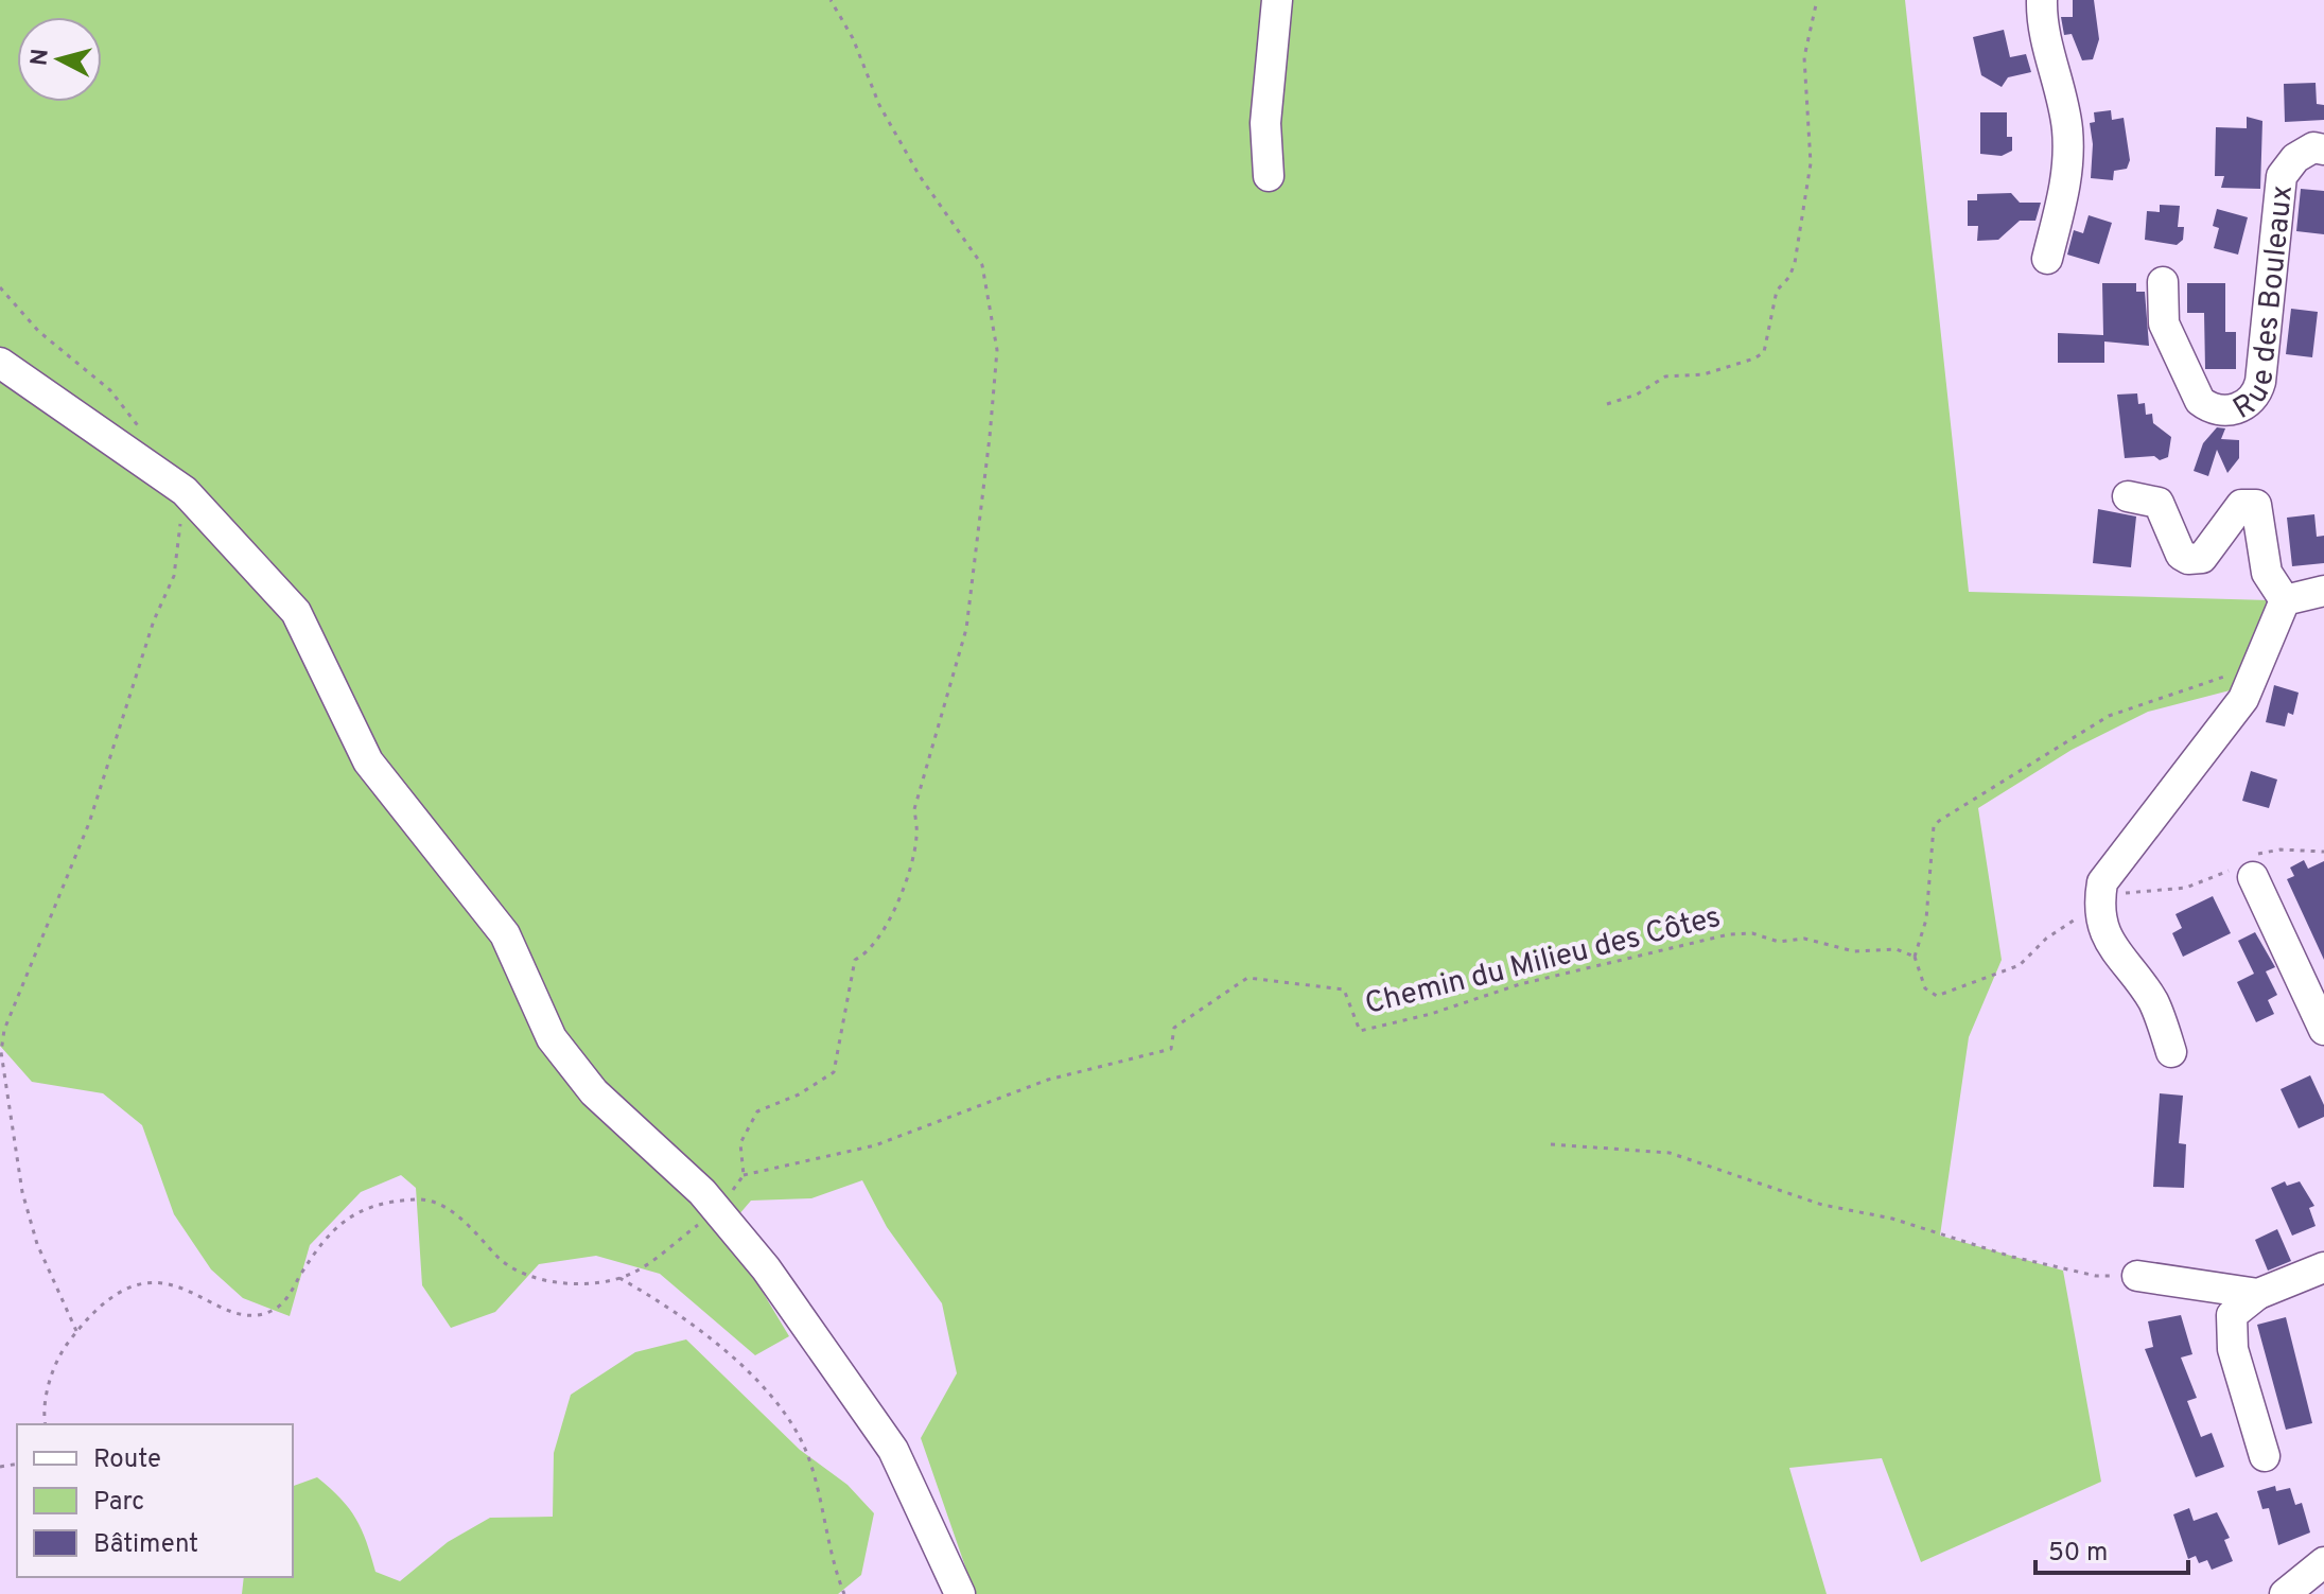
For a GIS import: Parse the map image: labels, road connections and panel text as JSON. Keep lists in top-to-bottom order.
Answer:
{
  "streets": {
    "street": ["Rue des Bouleaux"],
    "path": ["Chemin du Milieu des Côtes"]
  },
  "legend": ["Route", "Parc", "Bâtiment"],
  "scale_bar": "50 m",
  "north": "left"
}
